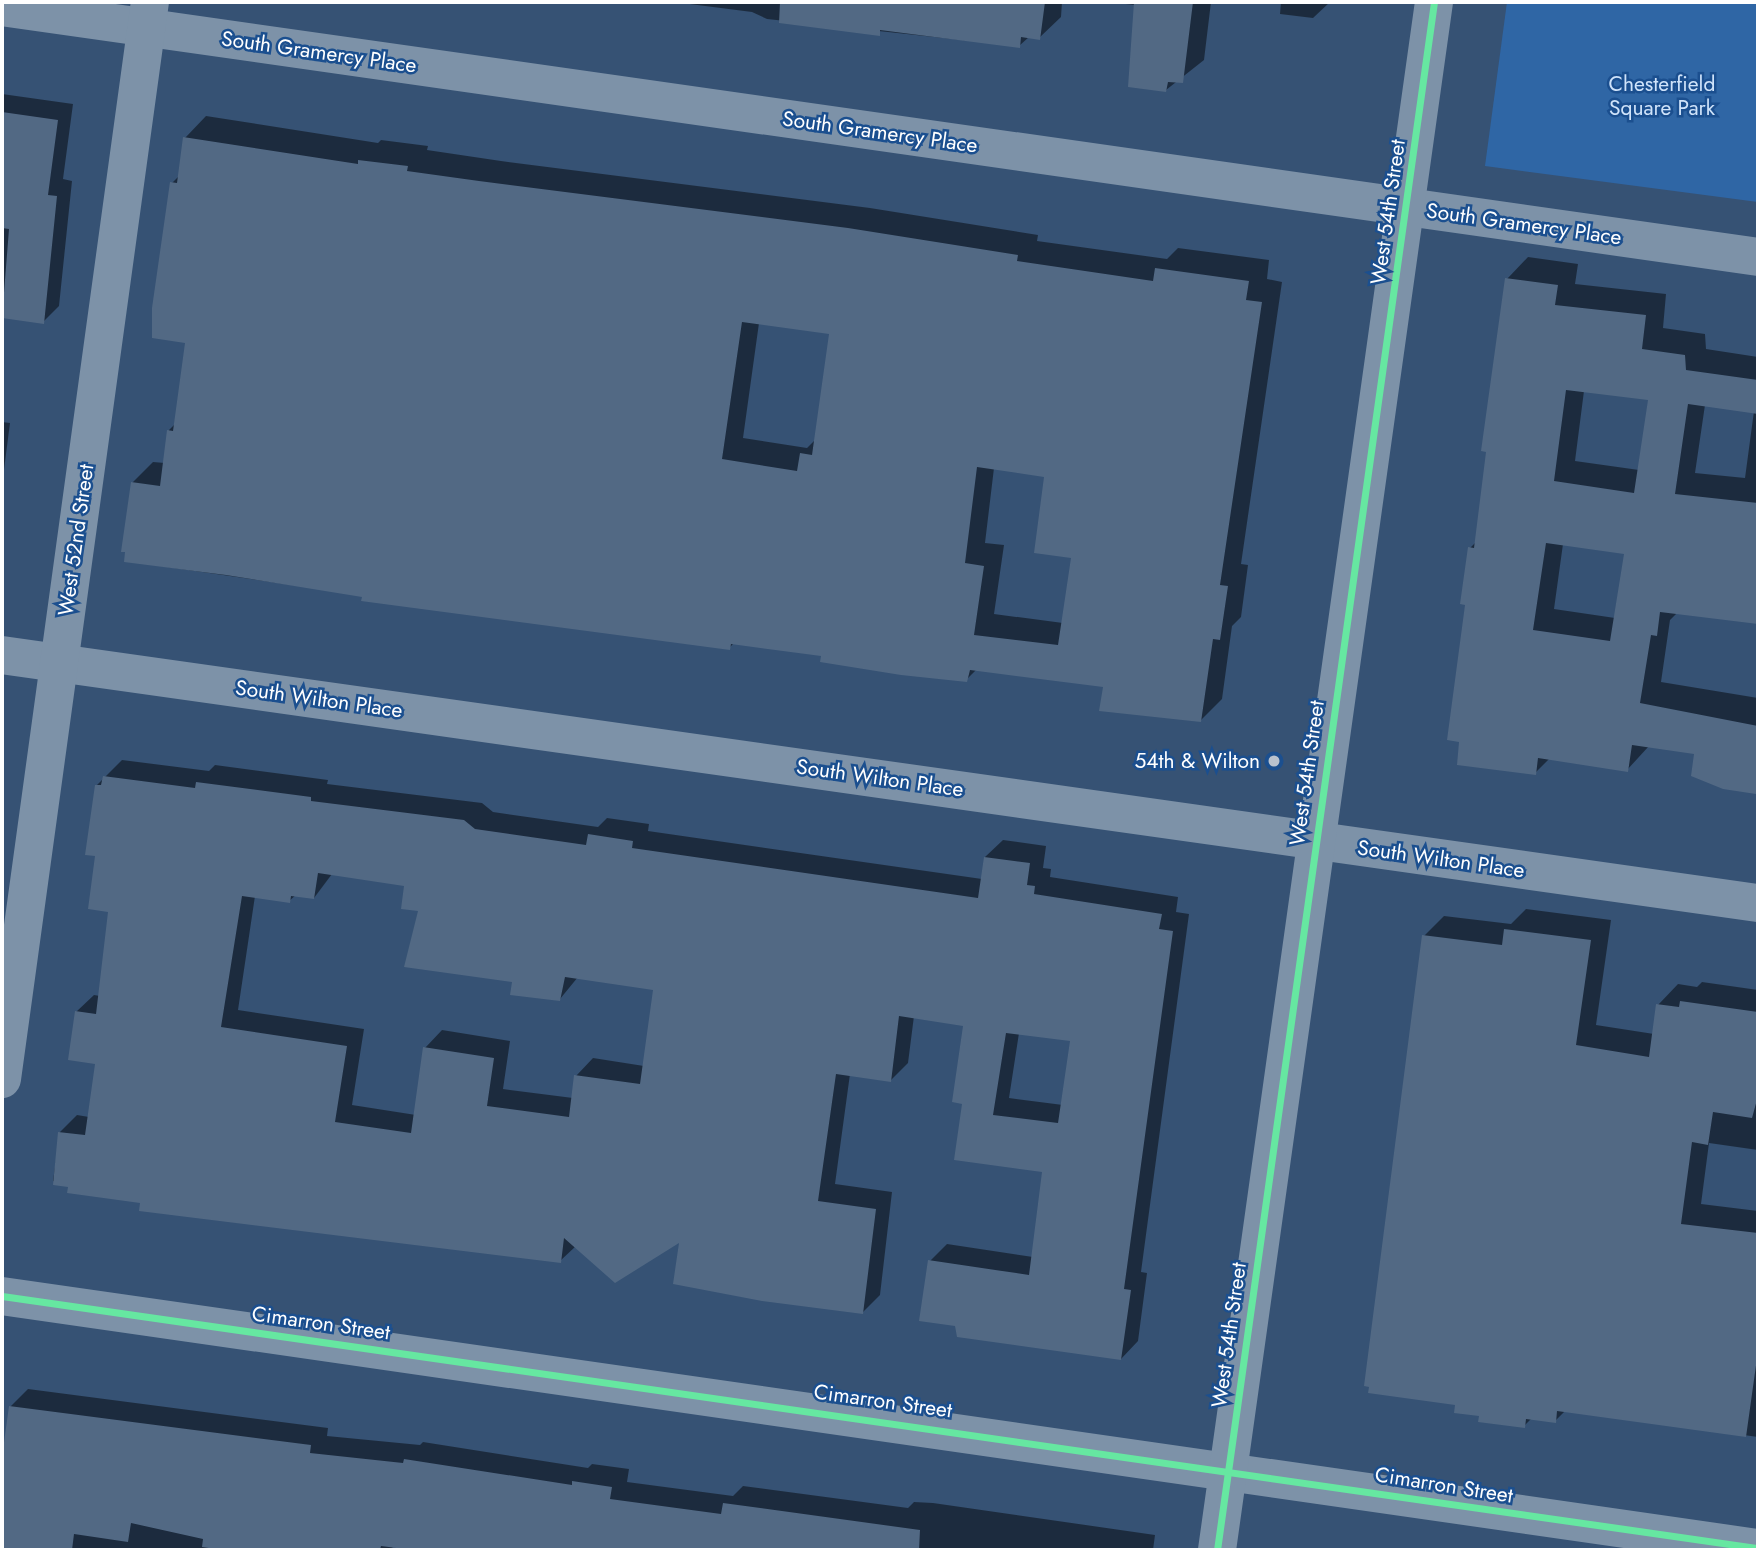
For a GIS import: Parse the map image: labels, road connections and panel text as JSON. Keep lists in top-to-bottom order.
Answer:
{
  "streets": {
    "street": [
      "South Gramercy Place",
      "West 54th Street",
      "West 52nd Street",
      "South Wilton Place",
      "Cimarron Street"
    ]
  },
  "crossings": [
    ["South Gramercy Place", "West 54th Street"],
    ["South Gramercy Place", "West 52nd Street"],
    ["West 54th Street", "South Wilton Place"],
    ["West 54th Street", "Cimarron Street"],
    ["West 52nd Street", "South Wilton Place"]
  ],
  "parks": ["Chesterfield Square Park"],
  "places": ["54th & Wilton"]
}
